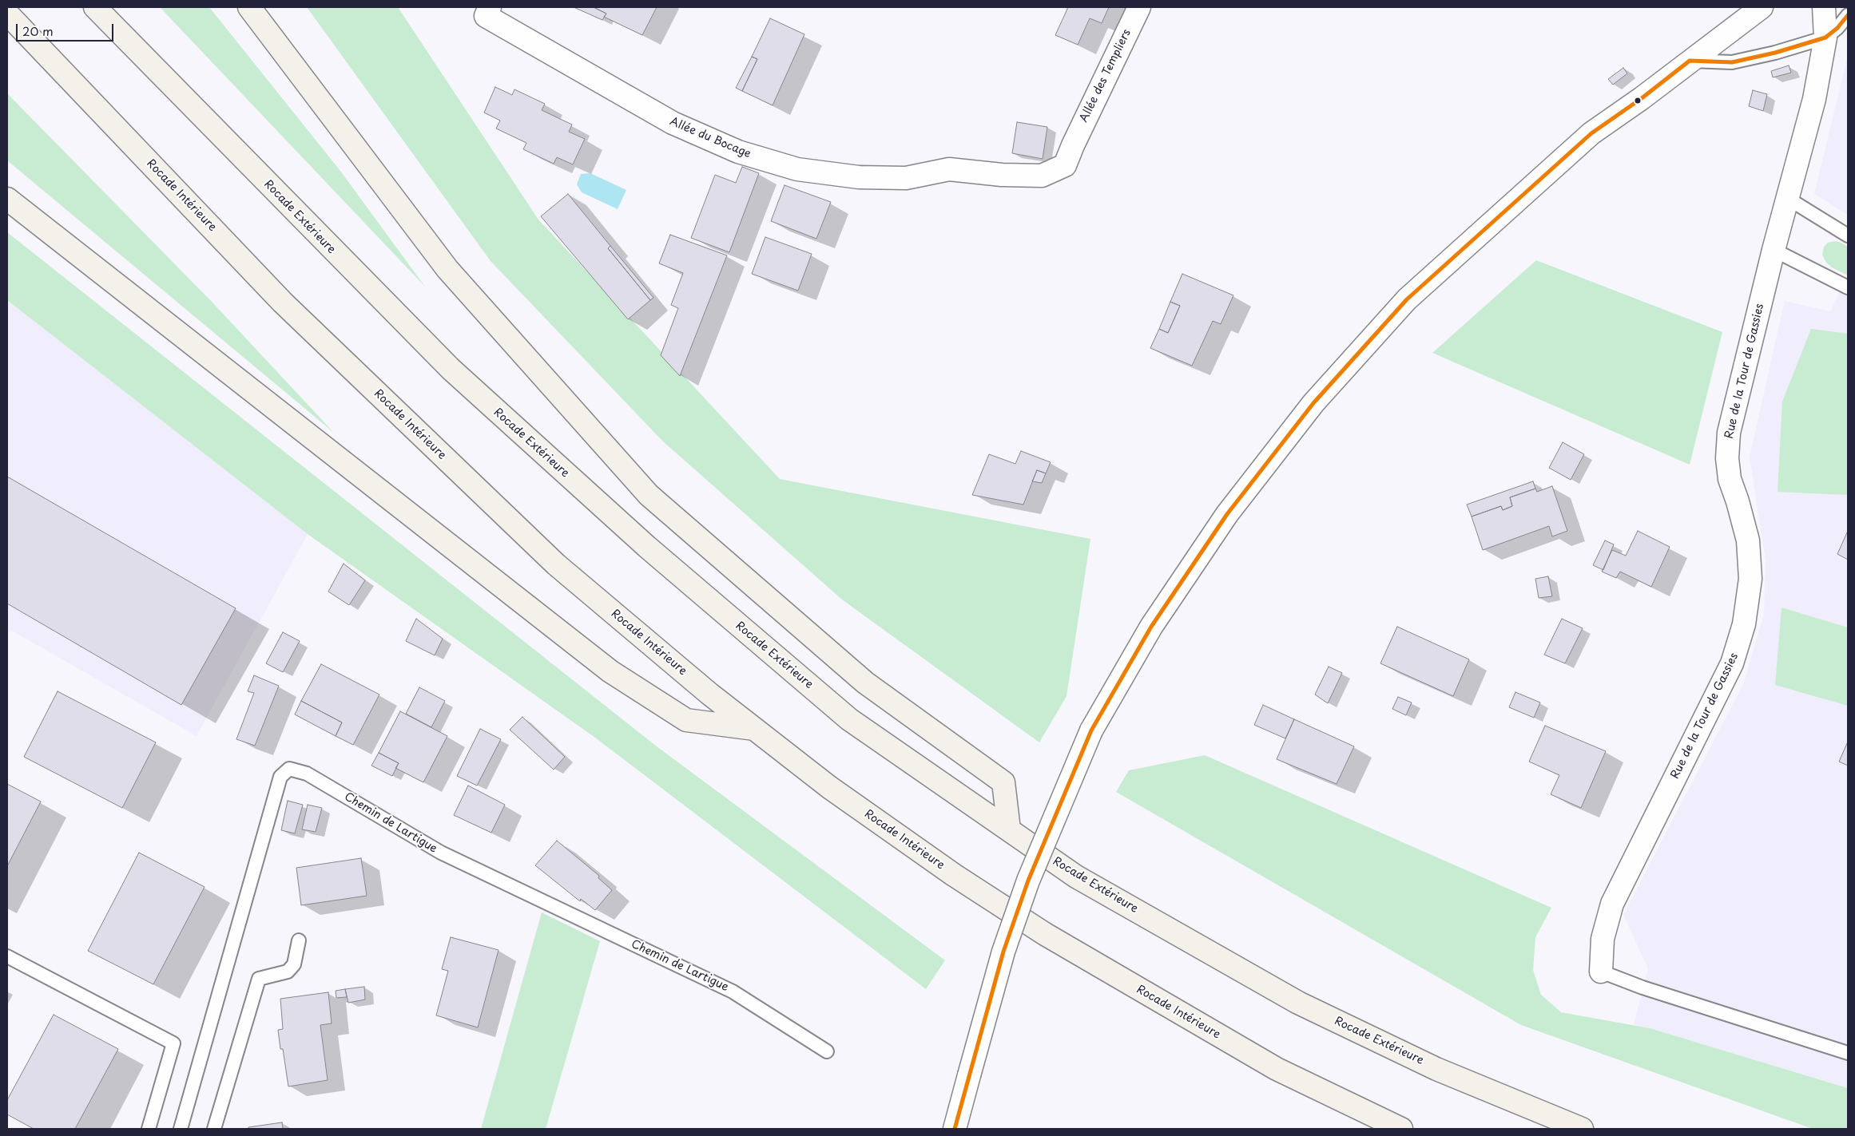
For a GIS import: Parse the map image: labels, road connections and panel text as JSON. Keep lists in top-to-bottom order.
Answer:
{
  "streets": {
    "highway": ["Rocade Intérieure", "Rocade Extérieure"],
    "street": ["Allée des Templiers", "Allée du Bocage", "Rue de la Tour de Gassies"],
    "lane": ["Chemin de Lartigue"]
  },
  "crossings": [
    ["Allée des Templiers", "Allée du Bocage"]
  ],
  "scale_bar": "20 m"
}
